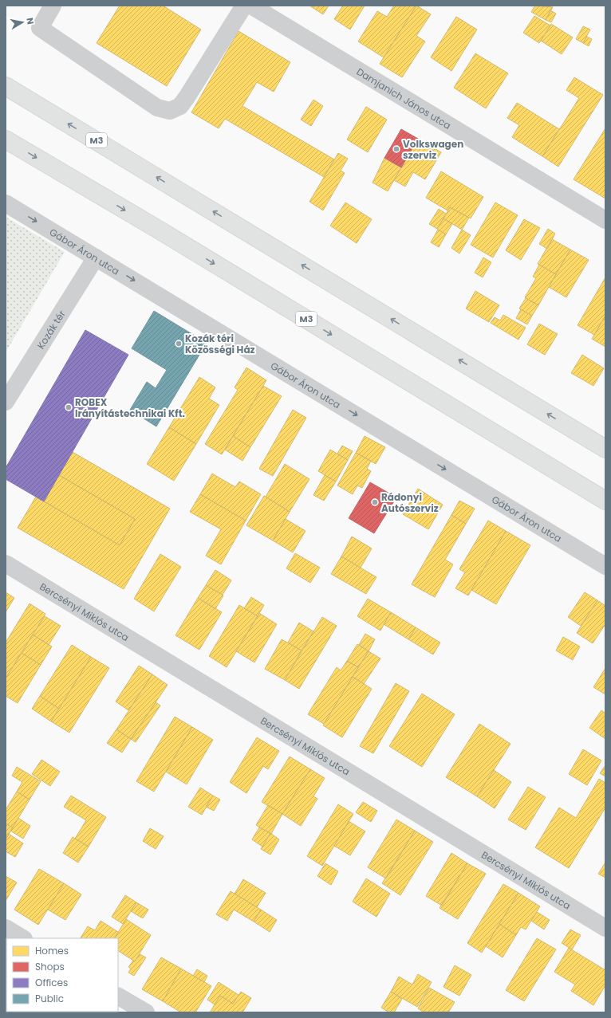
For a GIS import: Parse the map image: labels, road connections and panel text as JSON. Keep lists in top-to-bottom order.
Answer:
{
  "streets": {
    "main road": ["M3"],
    "street": [
      "Damjanich János utca",
      "Gábor Áron utca",
      "Kozák tér",
      "Bercsényi Miklós utca"
    ]
  },
  "crossings": [
    ["Gábor Áron utca", "Kozák tér"]
  ],
  "one_way": ["Gábor Áron utca"],
  "places": [
    "Volkswagen szerviz",
    "Kozák téri Közösségi Ház",
    "ROBEX Irányítástechnikai Kft.",
    "Rádonyi Autószerviz"
  ],
  "legend": [
    "Homes",
    "Shops",
    "Offices",
    "Public"
  ],
  "north": "right"
}
